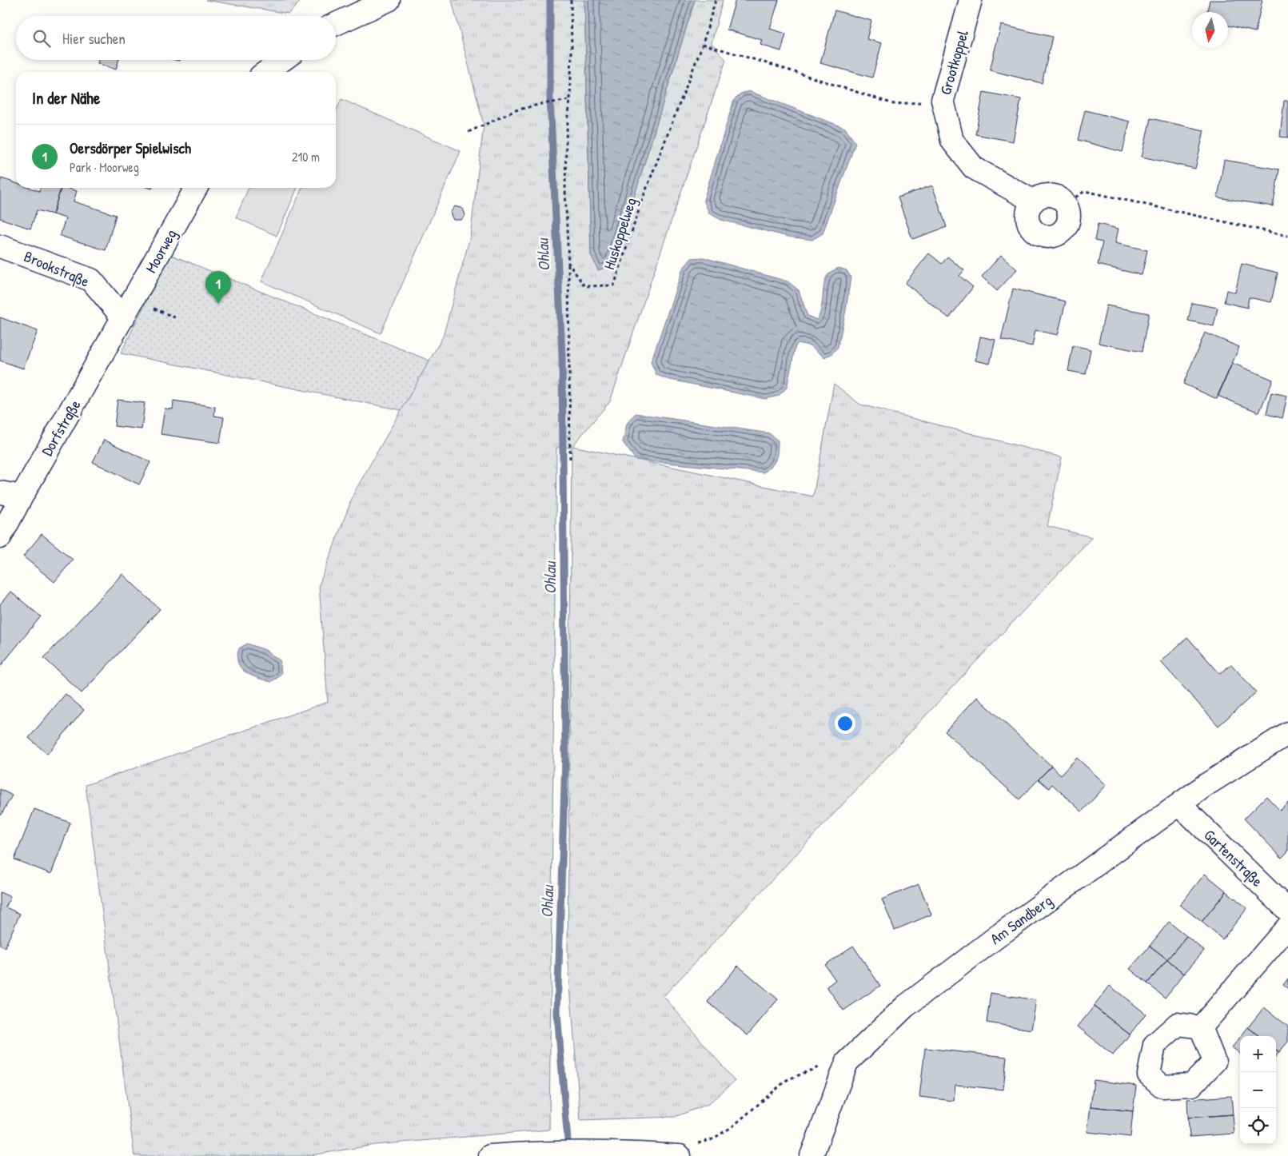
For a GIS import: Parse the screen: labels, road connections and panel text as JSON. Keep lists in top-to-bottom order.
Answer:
{
  "streets": {
    "street": [
      "Grootkoppel",
      "Moorweg",
      "Brookstraße",
      "Dorfstraße",
      "Gartenstraße",
      "Am Sandberg"
    ],
    "path": ["Huskoppelweg"]
  },
  "crossings": [
    ["Moorweg", "Brookstraße"],
    ["Moorweg", "Dorfstraße"],
    ["Brookstraße", "Dorfstraße"],
    ["Gartenstraße", "Am Sandberg"]
  ],
  "water": ["Ohlau"],
  "north": "bottom",
  "page": {
    "search": "Hier suchen",
    "heading": "In der Nähe",
    "list": [
      {
        "mark": "1",
        "name": "Oersdörper Spielwisch",
        "note": "Park · Moorweg",
        "value": "210 m"
      }
    ],
    "pins": "1",
    "map_buttons": ["+", "−"]
  }
}
